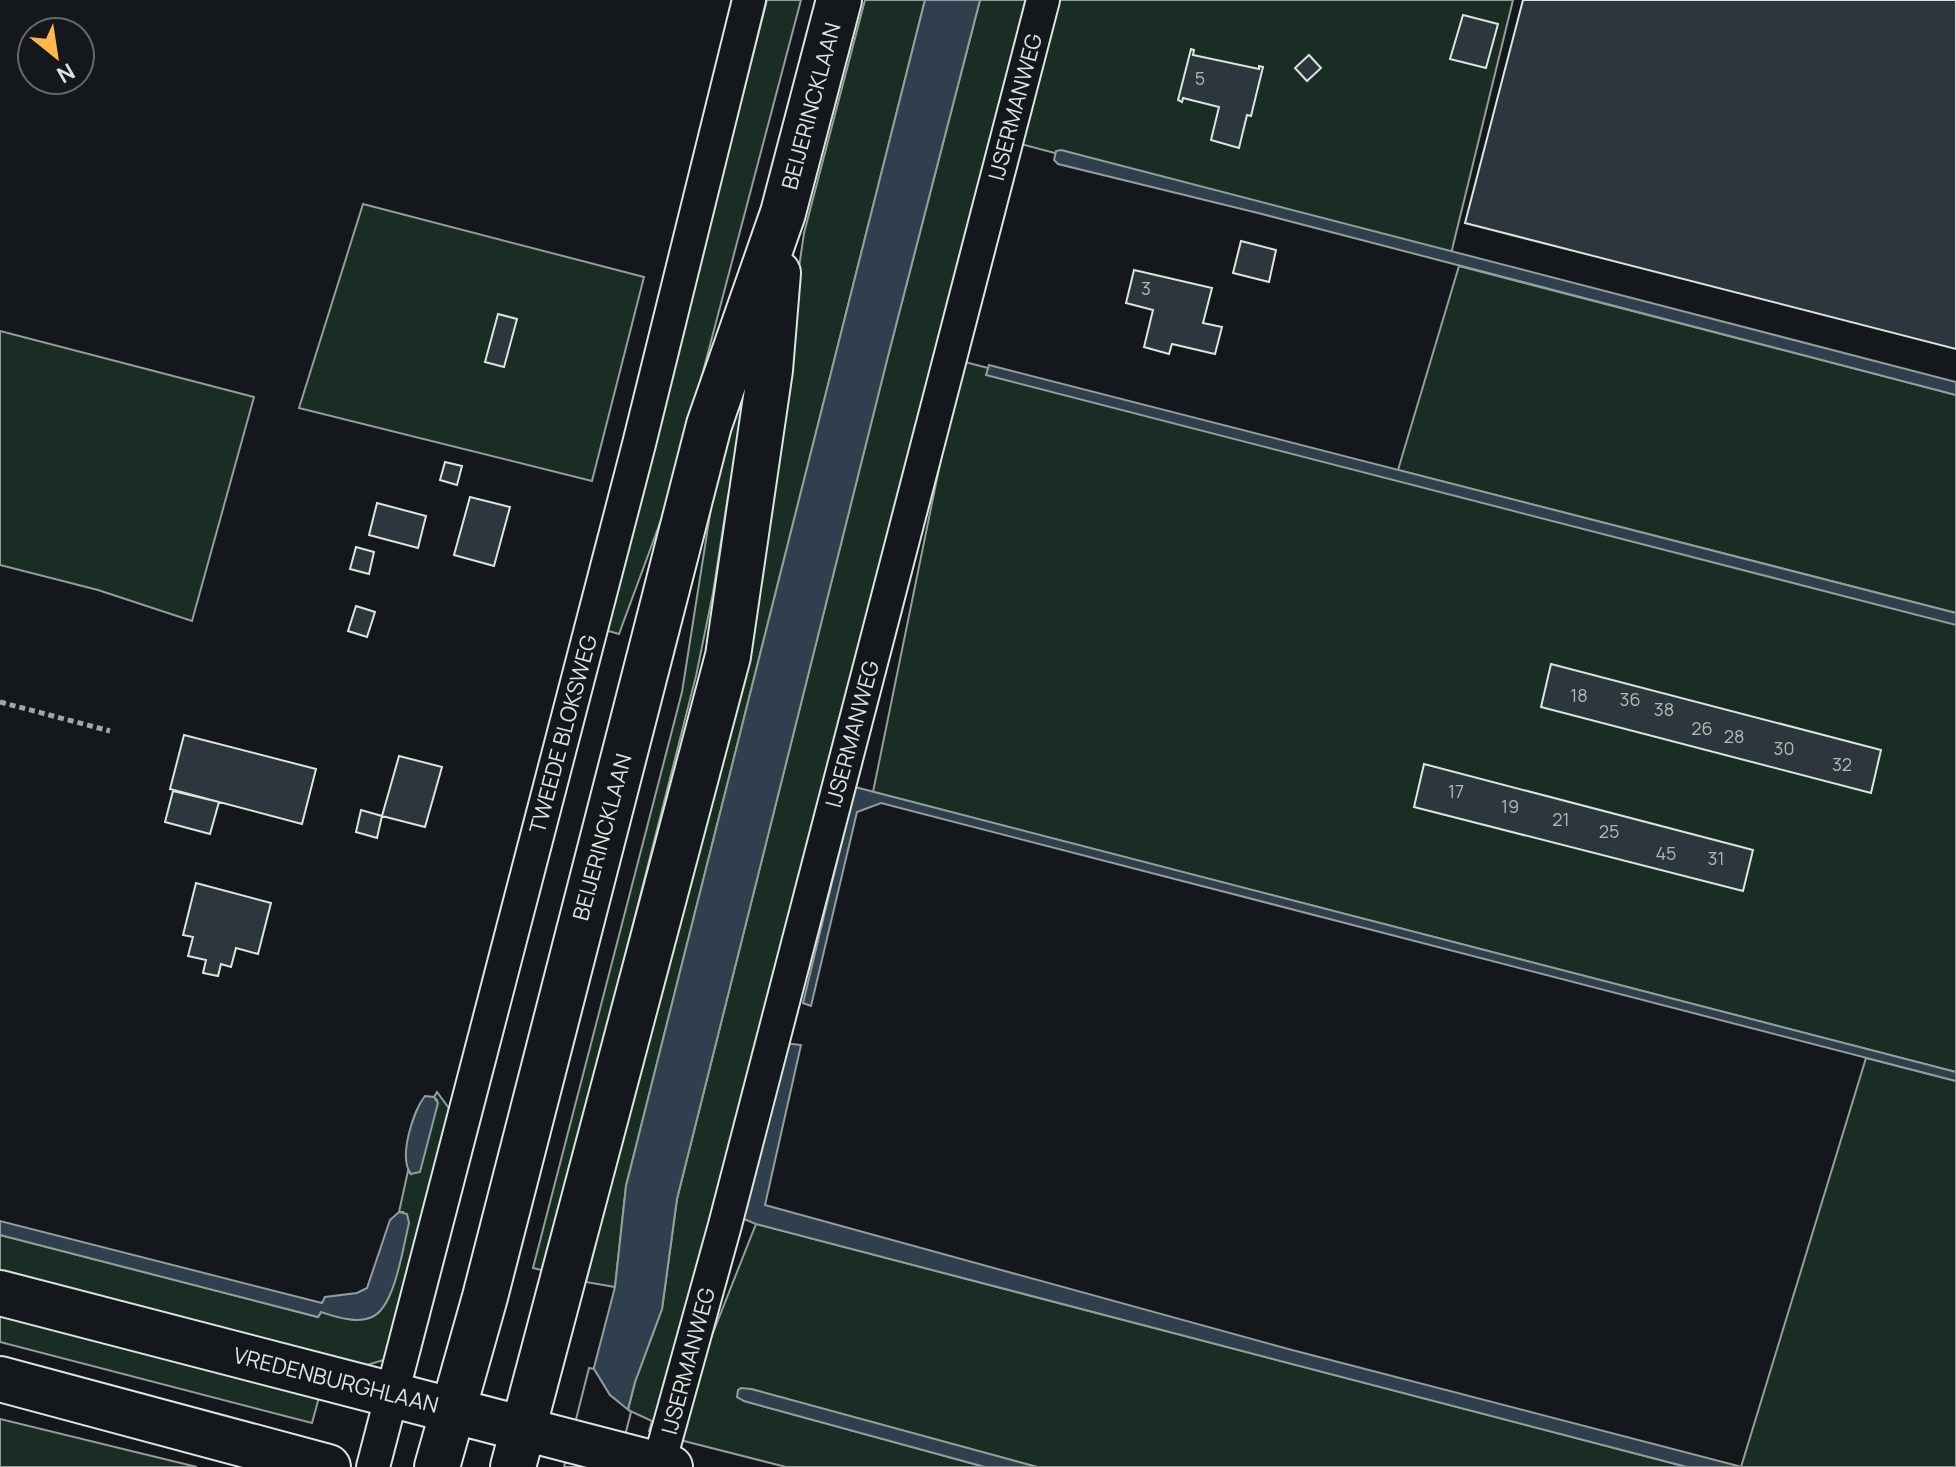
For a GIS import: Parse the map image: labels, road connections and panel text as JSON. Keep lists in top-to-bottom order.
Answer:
{
  "streets": {
    "main road": ["BEIJERINCKLAAN", "VREDENBURGHLAAN"],
    "street": ["IJSERMANWEG", "TWEEDE BLOKSWEG"]
  },
  "crossings": [
    ["BEIJERINCKLAAN", "VREDENBURGHLAAN"],
    ["IJSERMANWEG", "VREDENBURGHLAAN"],
    ["TWEEDE BLOKSWEG", "VREDENBURGHLAAN"]
  ],
  "house_numbers": [
    "5",
    "3",
    "18",
    "36",
    "38",
    "26",
    "28",
    "30",
    "32",
    "17",
    "19",
    "21",
    "25",
    "45",
    "31"
  ],
  "north": "bottom right"
}
